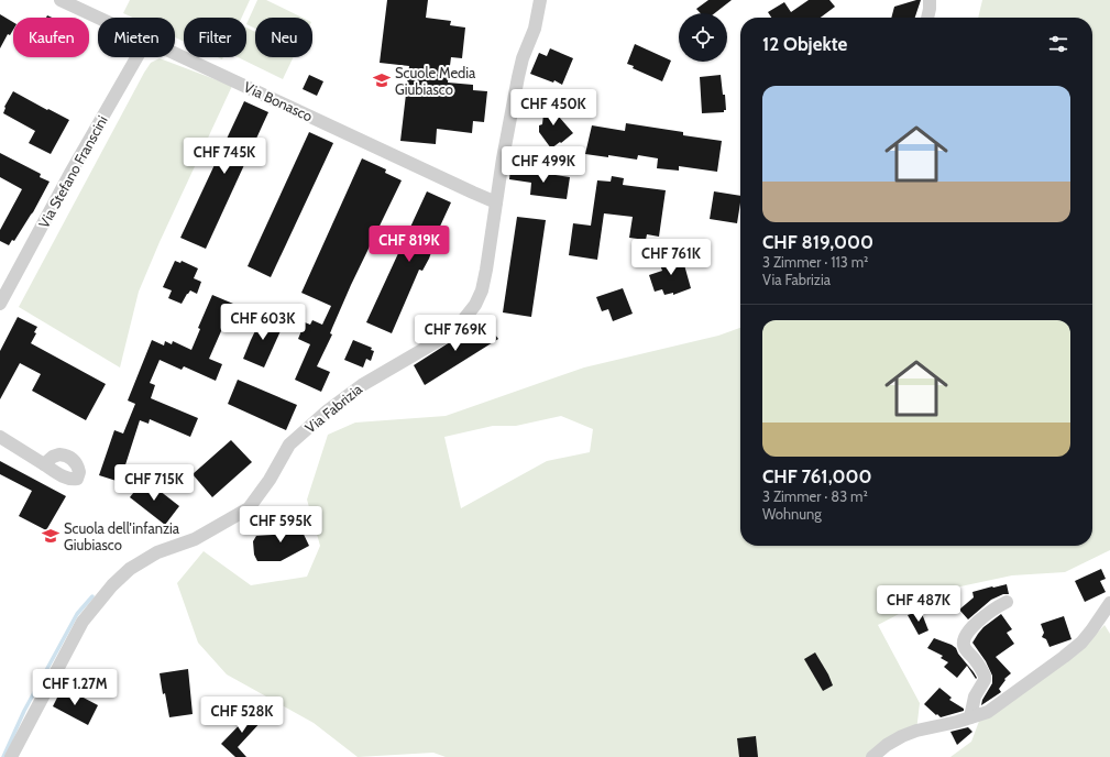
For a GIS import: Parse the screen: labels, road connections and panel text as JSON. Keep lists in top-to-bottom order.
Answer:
{
  "streets": {
    "street": ["Via Bonasco", "Via Stefano Franscini", "Via Fabrizia"]
  },
  "crossings": [
    ["Via Bonasco", "Via Fabrizia"]
  ],
  "places": {
    "school or university": ["Scuole Media Giubiasco", "Scuola dell'infanzia Giubiasco"]
  },
  "page": {
    "chip": [
      "Kaufen",
      "Mieten",
      "Filter",
      "Neu"
    ],
    "heading": "12 Objekte",
    "list": [
      {
        "name": "CHF 819,000",
        "note": "3 Zimmer · 113 m² · Via Fabrizia"
      },
      {
        "name": "CHF 761,000",
        "note": "3 Zimmer · 83 m² · Wohnung"
      }
    ],
    "price": [
      "CHF 450K",
      "CHF 745K",
      "CHF 499K",
      "CHF 819K",
      "CHF 761K",
      "CHF 603K",
      "CHF 769K",
      "CHF 715K",
      "CHF 595K",
      "CHF 487K",
      "CHF 1.27M",
      "CHF 528K"
    ]
  }
}
